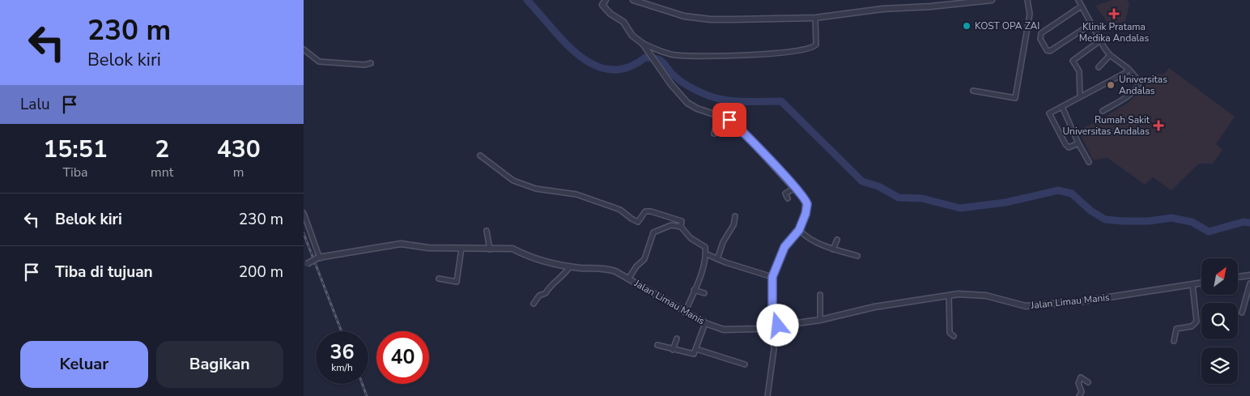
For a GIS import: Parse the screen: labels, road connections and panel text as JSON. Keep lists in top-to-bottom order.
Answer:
{
  "streets": {
    "street": ["Jalan Limau Manis"]
  },
  "places": {
    "health": ["Klinik Pratama Medika Andalas", "Rumah Sakit Universitas Andalas"],
    "other": ["KOST OPA ZAI", "Universitas Andalas"]
  },
  "north": "top right",
  "page": {
    "turn": ["230 m", "Belok kiri"],
    "then": "Lalu",
    "eta": [
      "15:51",
      "Tiba",
      "2",
      "mnt",
      "430",
      "m"
    ],
    "list": [
      {
        "name": "Belok kiri",
        "value": "230 m"
      },
      {
        "name": "Tiba di tujuan",
        "value": "200 m"
      }
    ],
    "speed": "36 km/h",
    "limit": "40",
    "buttons": ["Keluar", "Bagikan"]
  }
}
